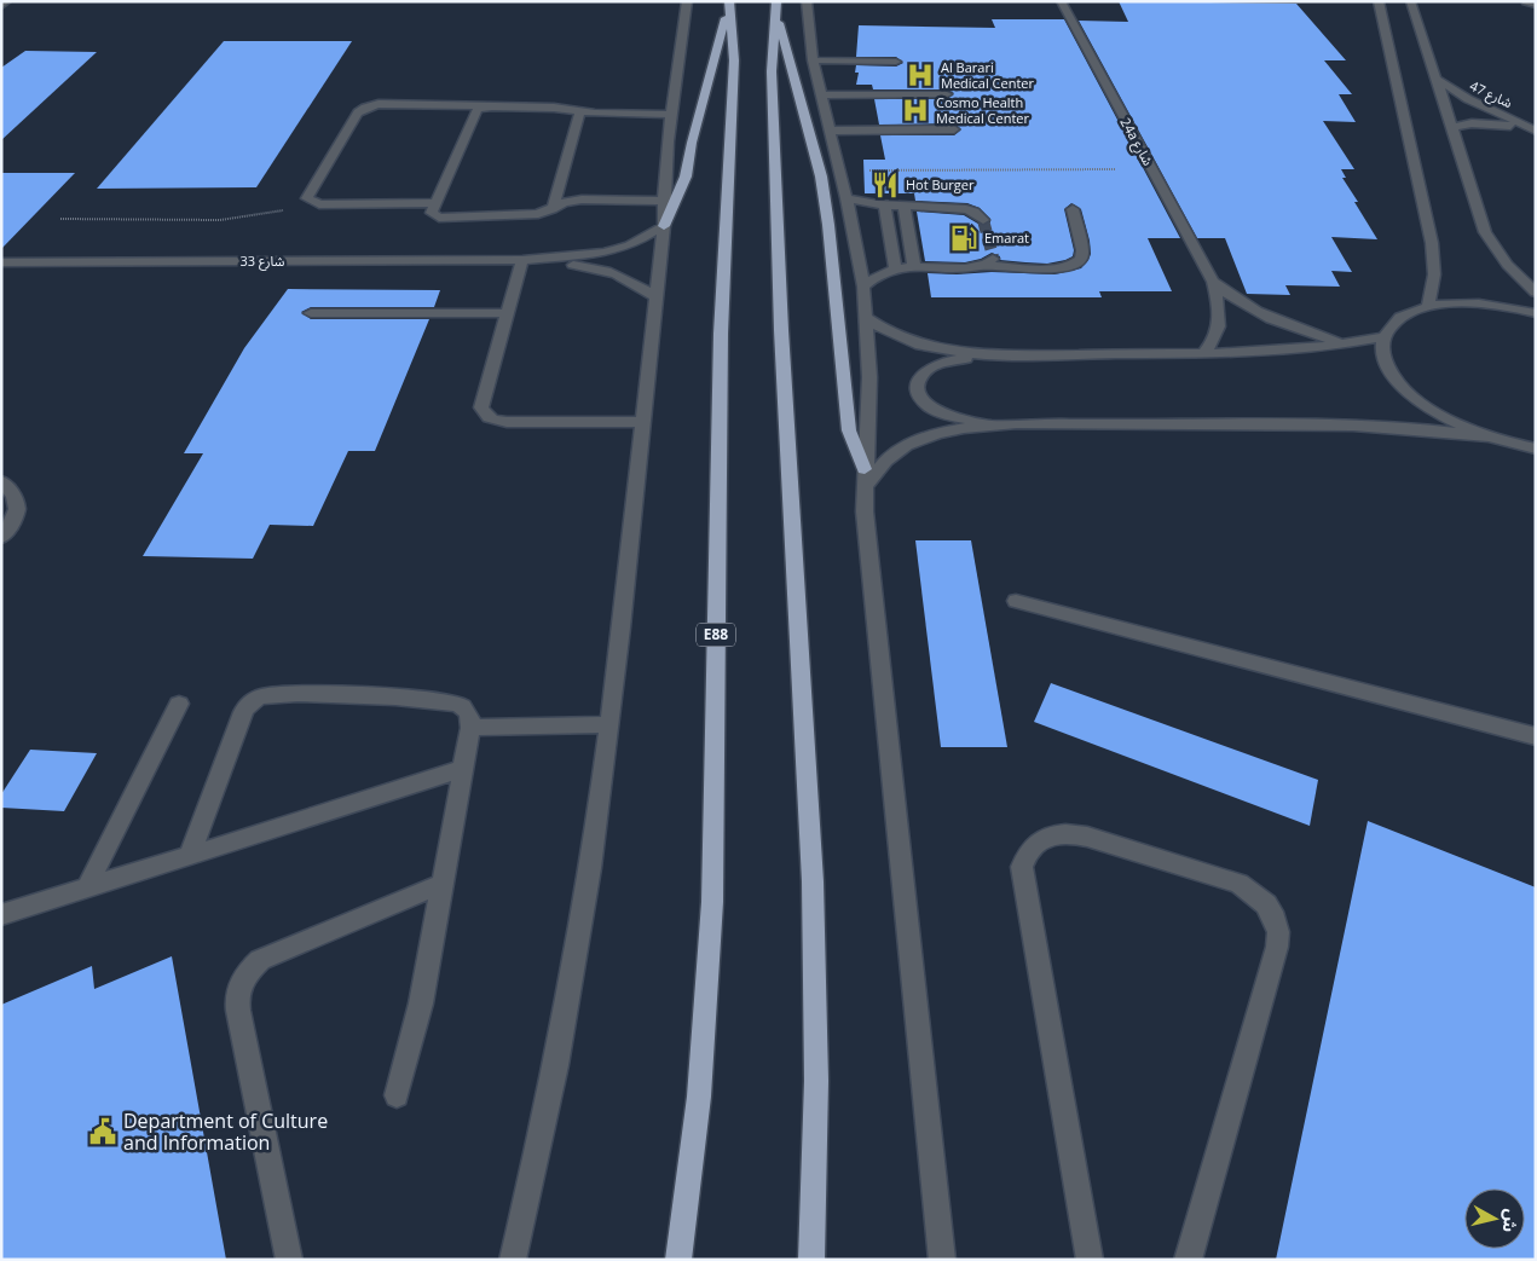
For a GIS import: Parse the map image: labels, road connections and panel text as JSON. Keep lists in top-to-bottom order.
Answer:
{
  "streets": {
    "highway": ["E88"],
    "street": ["شارع 47", "24a شارع", "شارع 33"]
  },
  "places": {
    "hospital": ["Al Barari Medical Center", "Cosmo Health Medical Center"],
    "restaurant": ["Hot Burger"],
    "fuel station": ["Emarat"],
    "public building": ["Department of Culture and Information"]
  },
  "north": "right"
}
